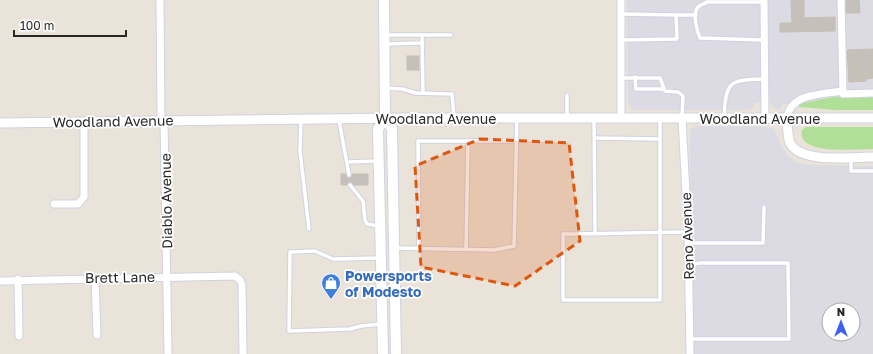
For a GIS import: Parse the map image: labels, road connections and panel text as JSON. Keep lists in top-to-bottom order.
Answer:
{
  "streets": {
    "street": [
      "Woodland Avenue",
      "Diablo Avenue",
      "Reno Avenue",
      "Brett Lane"
    ]
  },
  "crossings": [
    ["Woodland Avenue", "Diablo Avenue"],
    ["Woodland Avenue", "Reno Avenue"],
    ["Diablo Avenue", "Brett Lane"]
  ],
  "places": {
    "shop": ["Powersports of Modesto"]
  },
  "scale_bar": "100 m",
  "north": "top"
}
